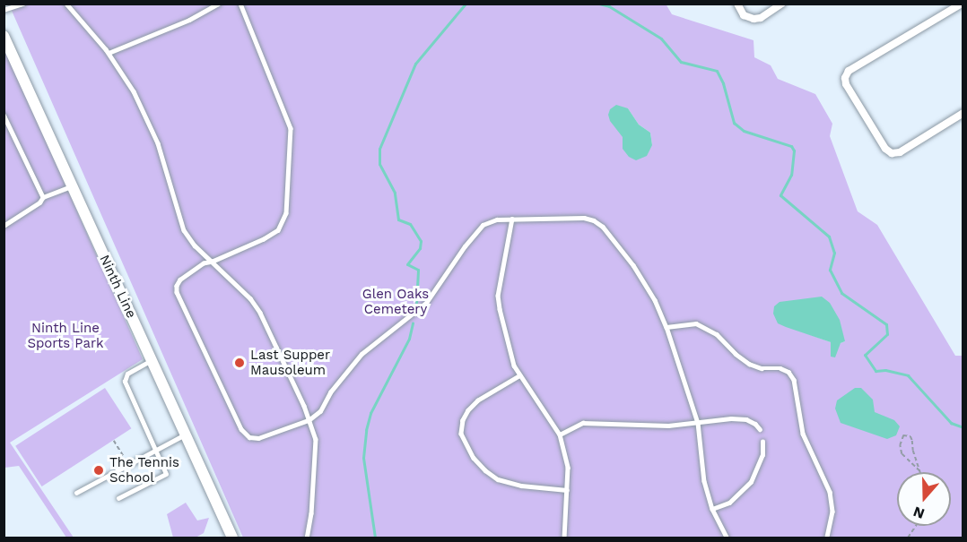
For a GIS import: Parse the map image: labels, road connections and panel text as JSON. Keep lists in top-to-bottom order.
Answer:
{
  "streets": {
    "main road": ["Ninth Line"]
  },
  "parks": ["Glen Oaks Cemetery", "Ninth Line Sports Park"],
  "places": ["Last Supper Mausoleum", "The Tennis School"],
  "north": "bottom"
}
